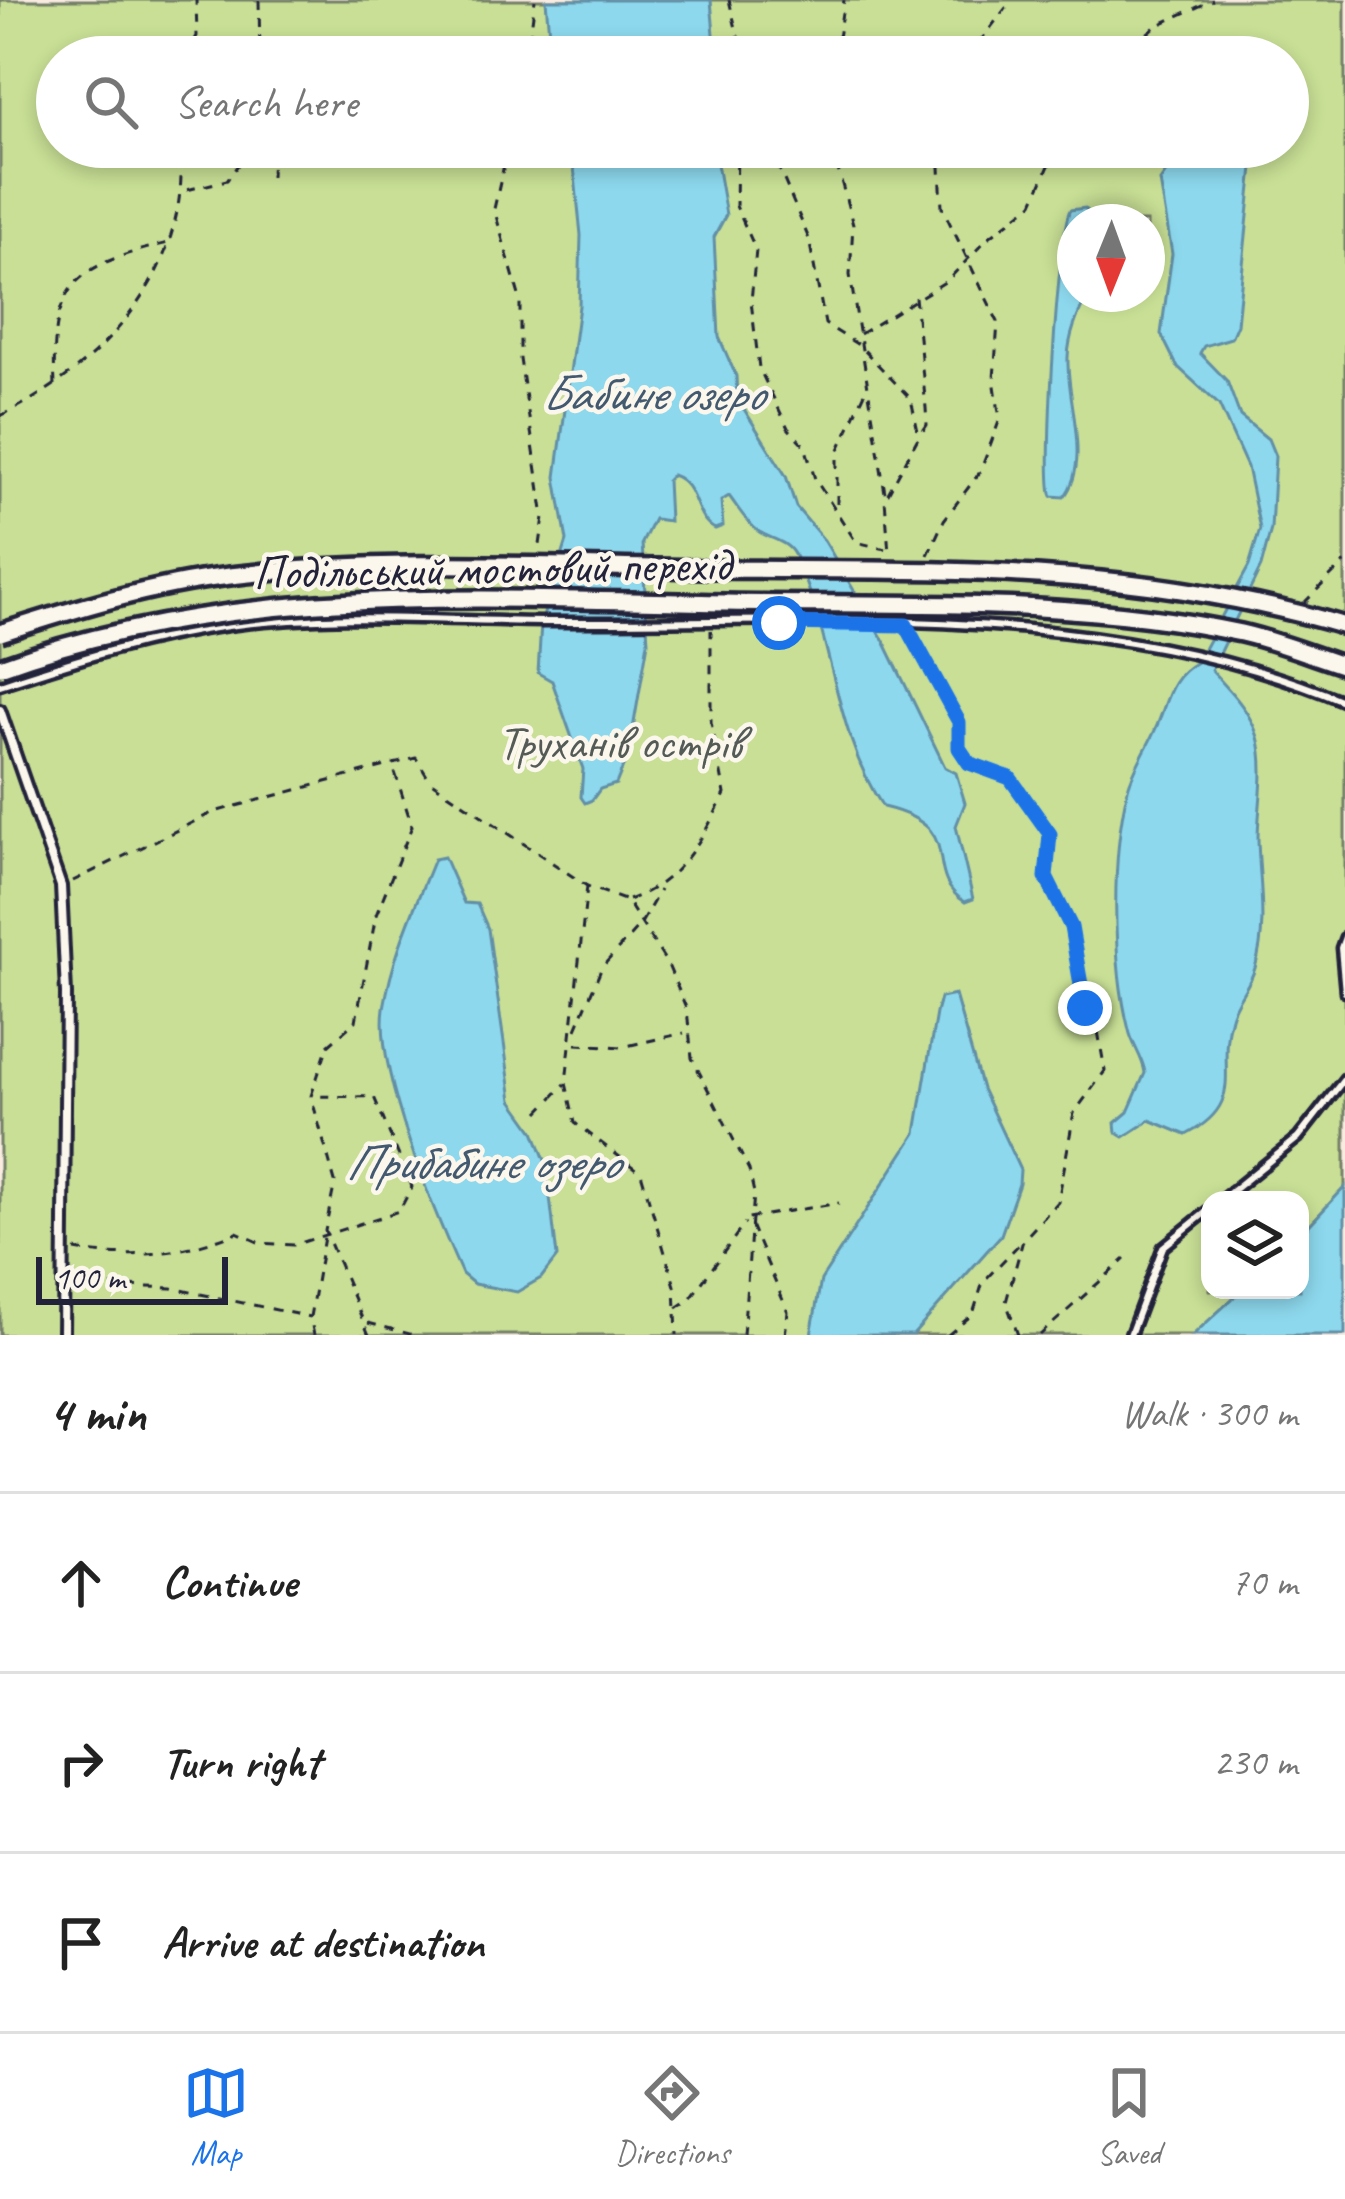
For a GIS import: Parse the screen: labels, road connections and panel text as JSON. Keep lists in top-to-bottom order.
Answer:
{
  "streets": {
    "main road": ["Подільський мостовий перехід"]
  },
  "water": ["Бабине озеро", "Прибабине озеро"],
  "parks": ["Труханів острів"],
  "scale_bar": "100 m",
  "north": "bottom",
  "page": {
    "search": "Search here",
    "scale": "100 m",
    "heading": ["4 min", "Walk · 300 m"],
    "list": [
      ["Continue", "70 m"],
      ["Turn right", "230 m"],
      "Arrive at destination"
    ],
    "nav": ["Map", "Directions", "Saved"]
  }
}
